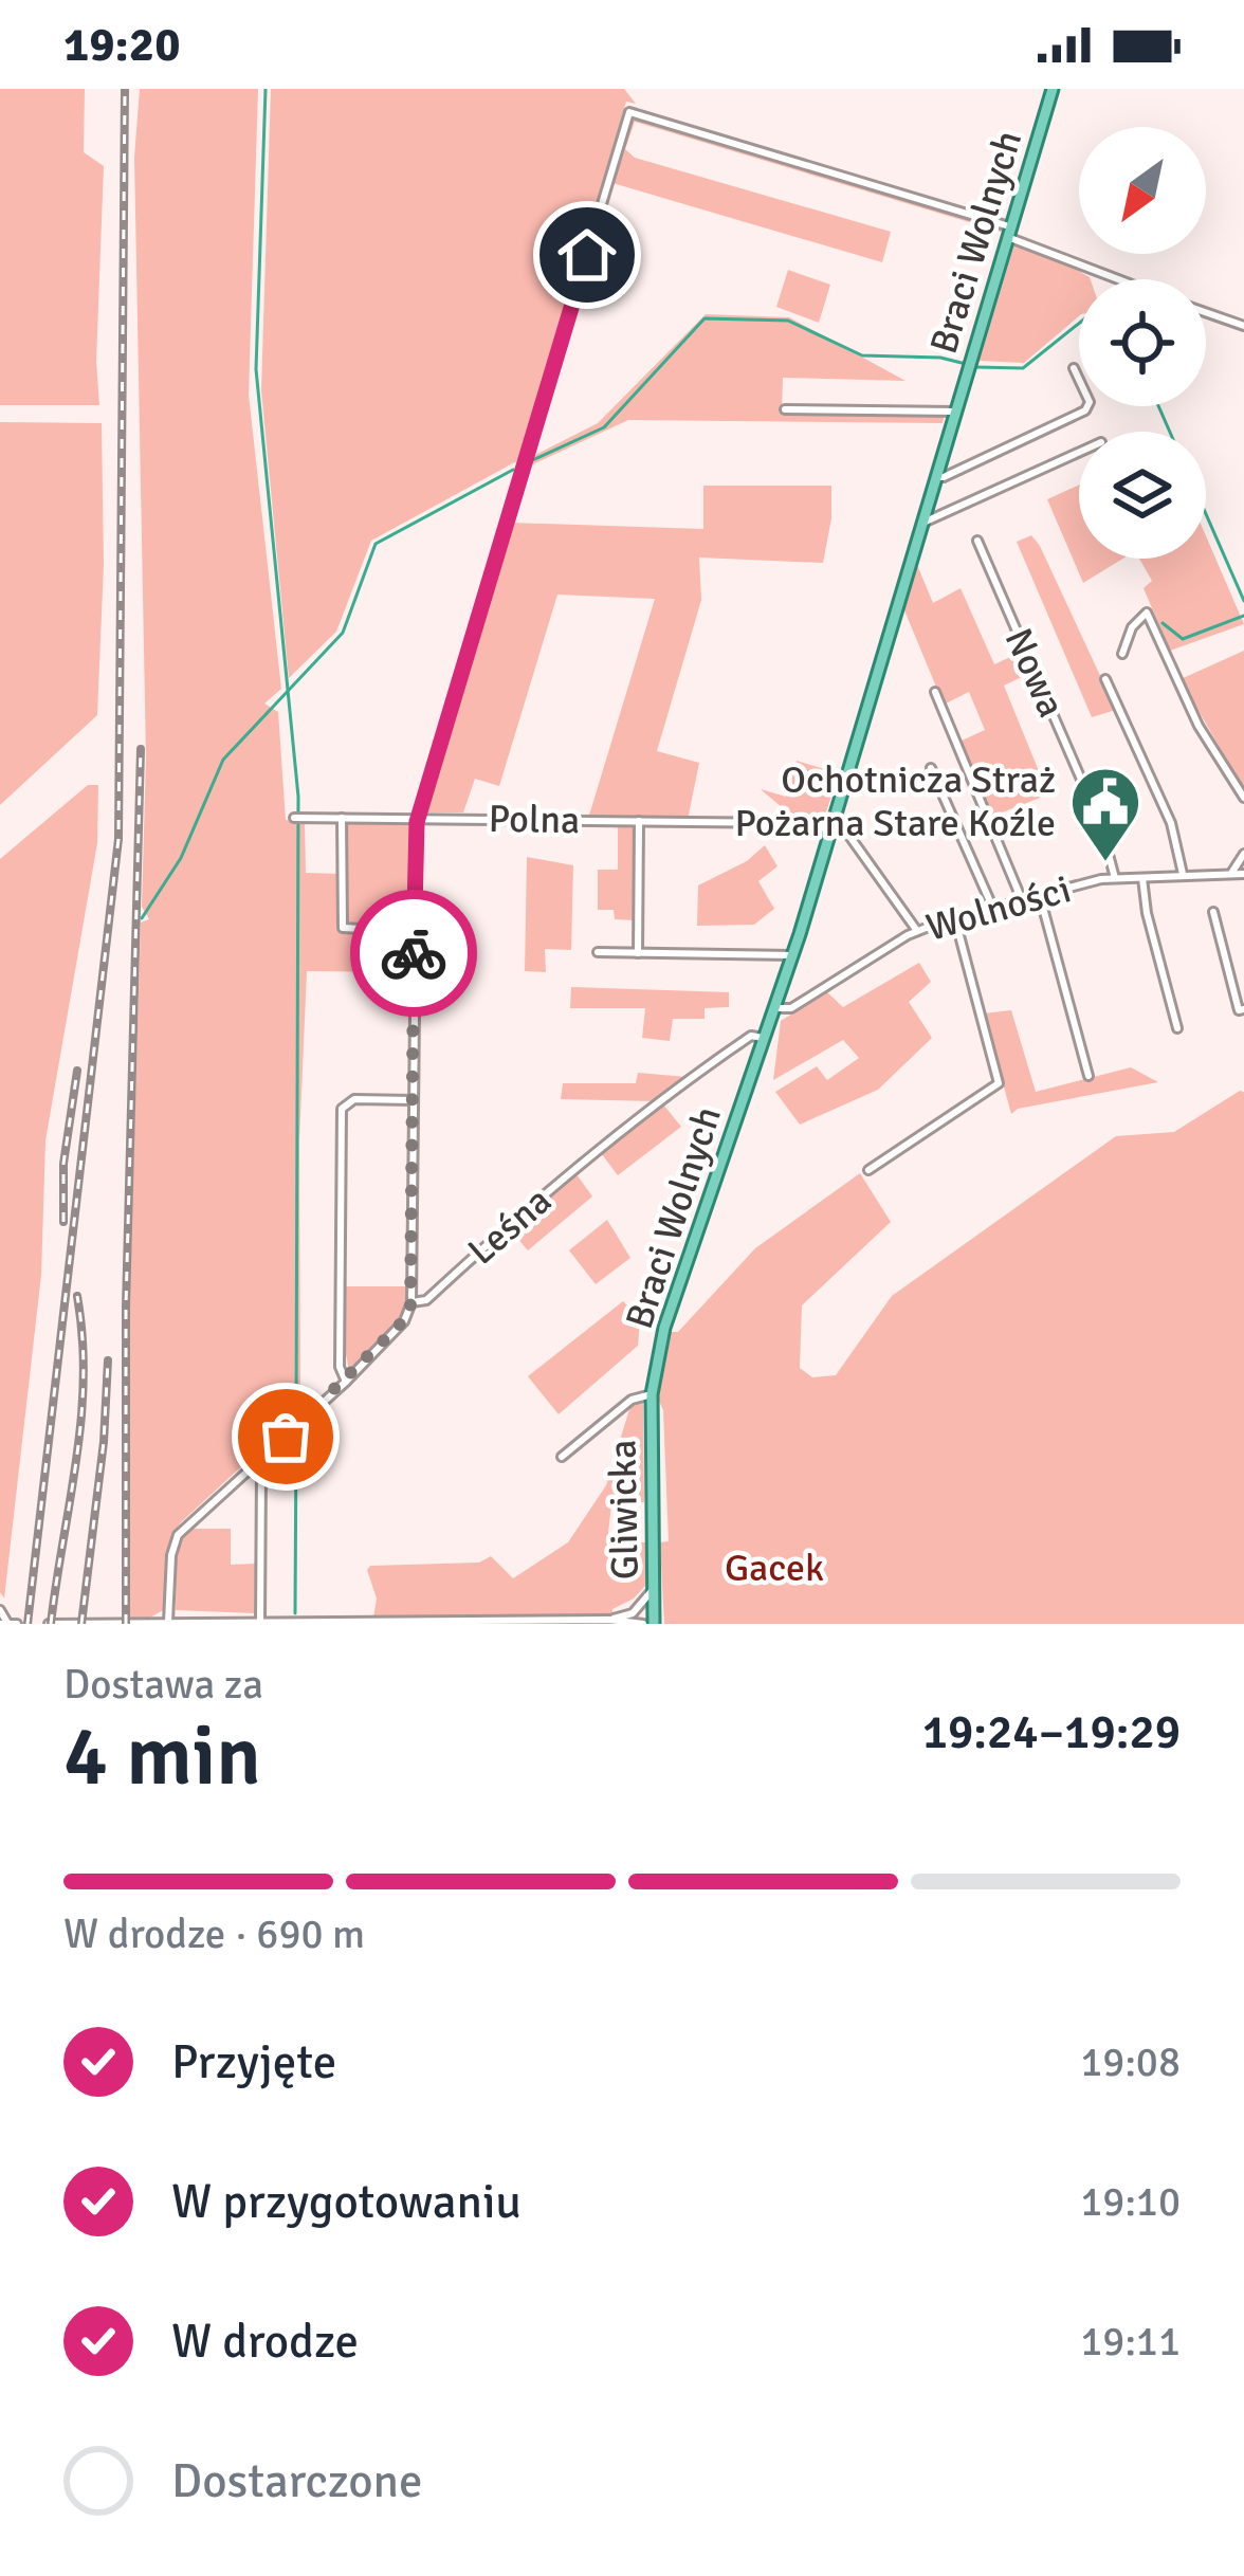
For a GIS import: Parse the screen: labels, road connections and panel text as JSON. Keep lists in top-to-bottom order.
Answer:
{
  "streets": {
    "main road": ["Braci Wolnych", "Gliwicka"],
    "street": [
      "Nowa",
      "Polna",
      "Wolności",
      "Leśna"
    ]
  },
  "crossings": [
    ["Braci Wolnych", "Polna"],
    ["Braci Wolnych", "Wolności"],
    ["Braci Wolnych", "Leśna"],
    ["Braci Wolnych", "Gliwicka"],
    ["Nowa", "Wolności"]
  ],
  "parks": ["Gacek"],
  "places": {
    "public building": ["Ochotnicza Straż Pożarna Stare Koźle"]
  },
  "north": "bottom left",
  "page": {
    "status": "19:20",
    "heading": ["4 min", "Dostawa za", "19:24–19:29"],
    "bar": "W drodze · 690 m",
    "list": [
      ["Przyjęte", "19:08"],
      ["W przygotowaniu", "19:10"],
      ["W drodze", "19:11"],
      "Dostarczone"
    ]
  }
}
